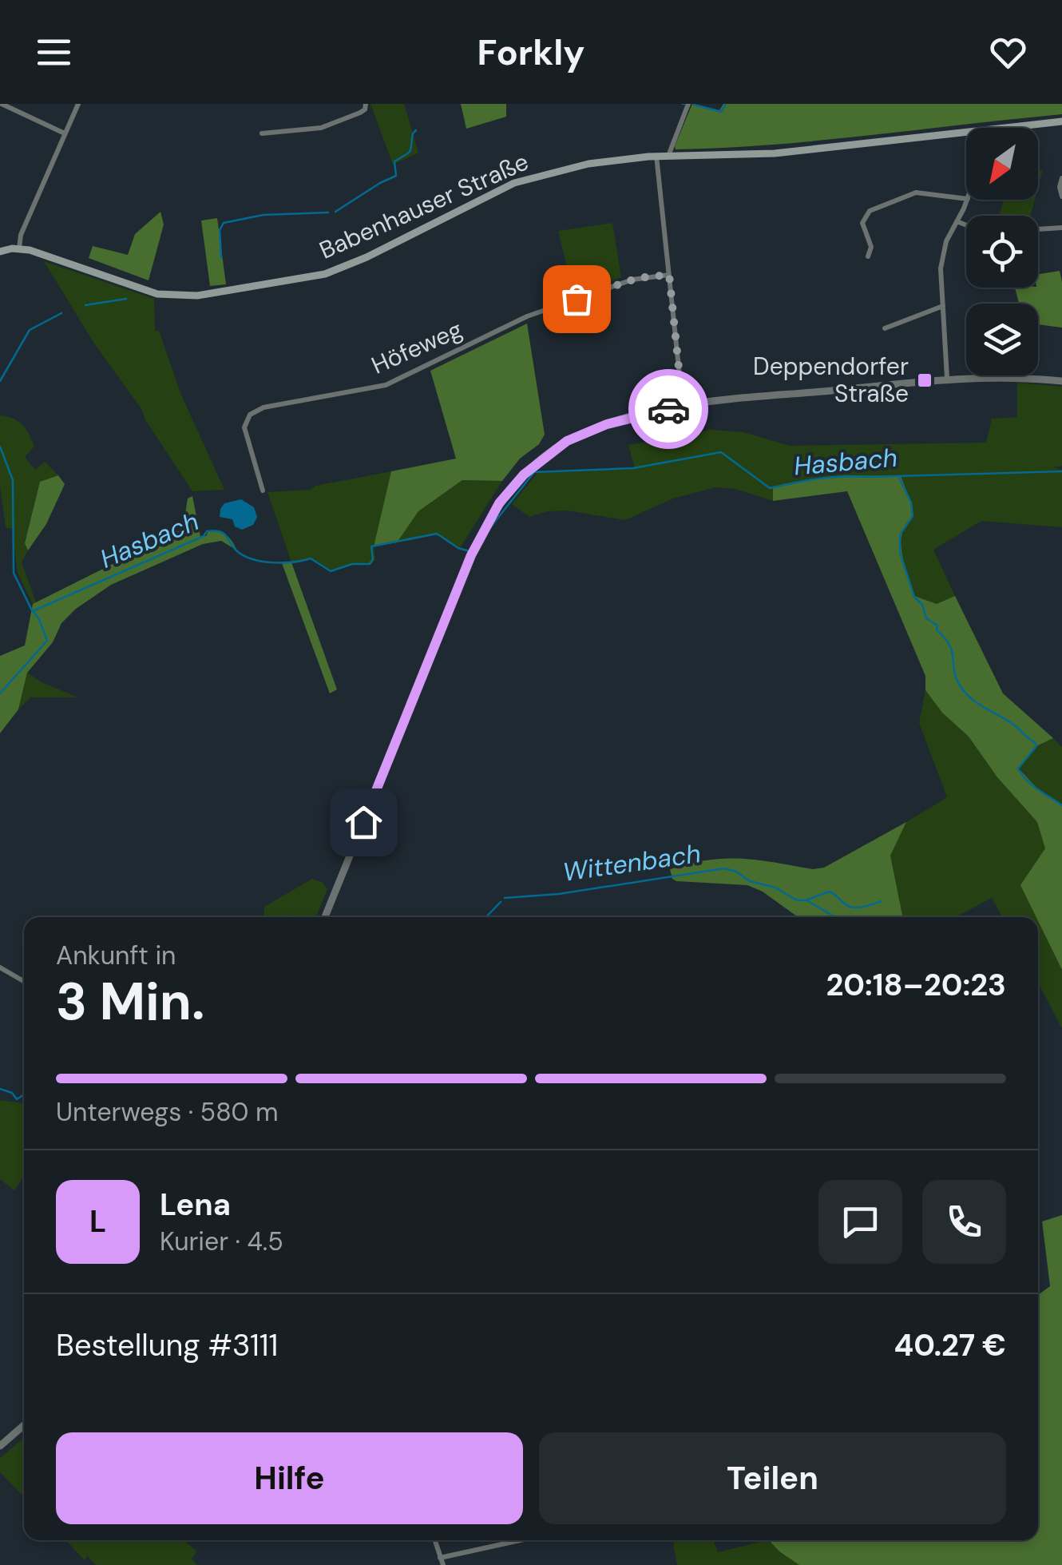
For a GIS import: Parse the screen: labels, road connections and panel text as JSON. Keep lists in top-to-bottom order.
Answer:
{
  "streets": {
    "main road": ["Babenhauser Straße"],
    "street": ["Höfeweg"]
  },
  "water": ["Hasbach", "Wittenbach"],
  "places": {
    "transit": ["Deppendorfer Straße"]
  },
  "north": "bottom left",
  "page": {
    "header": "Forkly",
    "heading": ["3 Min.", "Ankunft in", "20:18–20:23"],
    "panel": [
      "Lena",
      "Kurier · 4.5",
      "Bestellung #3111",
      "40.27 €"
    ],
    "bar": "Unterwegs · 580 m",
    "round": "L",
    "buttons": ["Hilfe", "Teilen"]
  }
}
